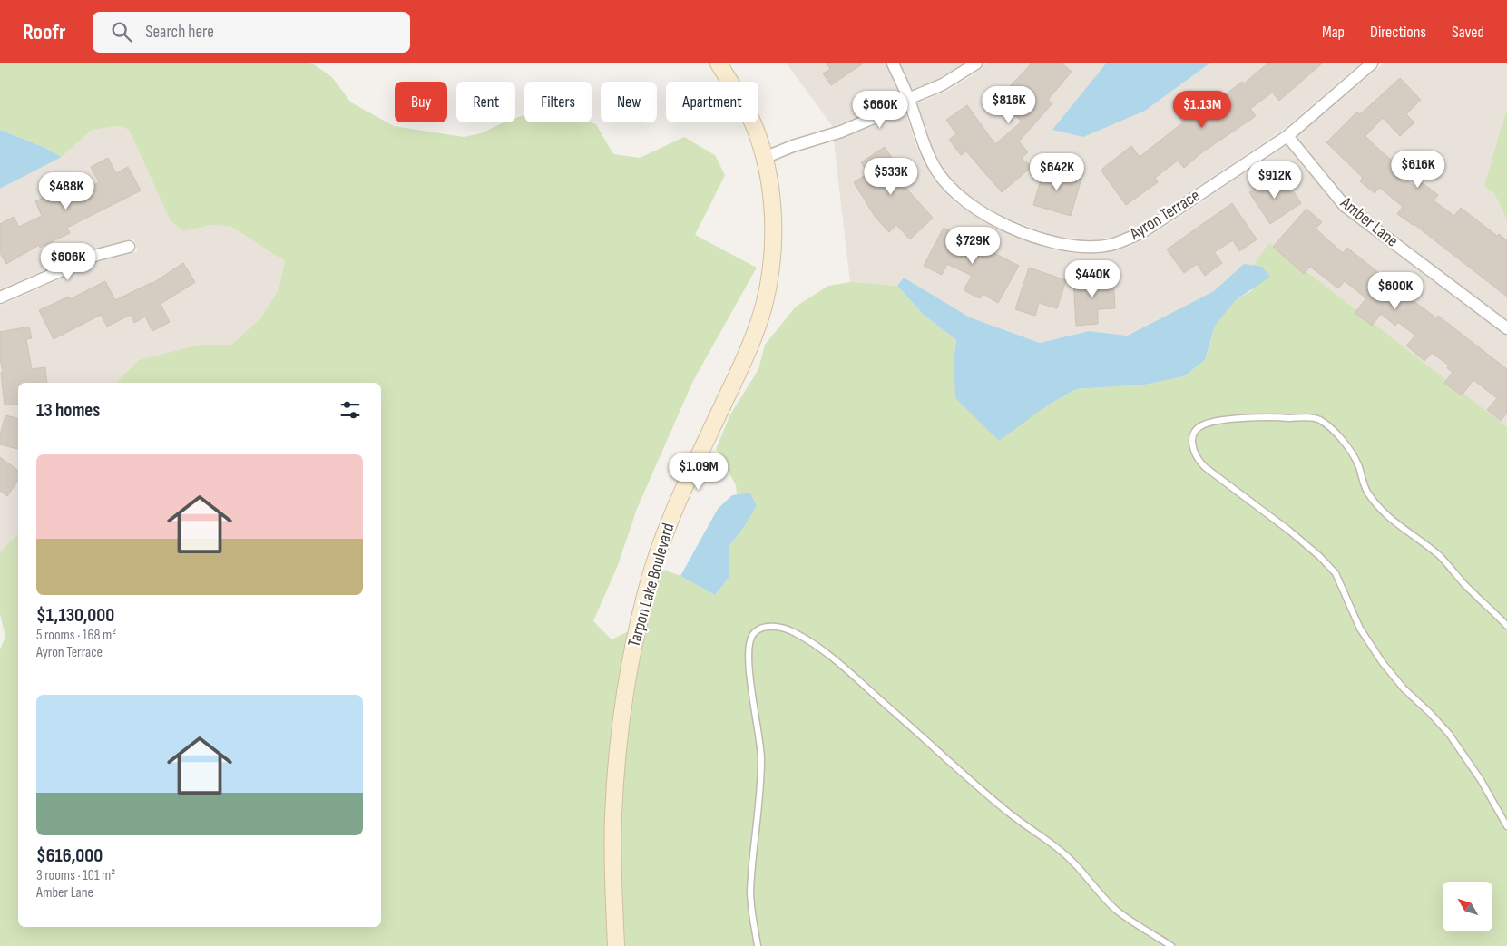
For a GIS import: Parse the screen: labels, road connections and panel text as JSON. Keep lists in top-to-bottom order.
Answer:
{
  "streets": {
    "street": ["Ayron Terrace", "Amber Lane", "Tarpon Lake Boulevard"]
  },
  "crossings": [
    ["Ayron Terrace", "Amber Lane"]
  ],
  "north": "top left",
  "page": {
    "header": "Roofr",
    "search": "Search here",
    "nav": ["Map", "Directions", "Saved"],
    "chip": [
      "Buy",
      "Rent",
      "Filters",
      "New",
      "Apartment"
    ],
    "price": [
      "$816K",
      "$660K",
      "$1.13M",
      "$616K",
      "$642K",
      "$533K",
      "$912K",
      "$488K",
      "$729K",
      "$606K",
      "$440K",
      "$600K",
      "$1.09M"
    ],
    "heading": "13 homes",
    "list": [
      {
        "name": "$1,130,000",
        "note": "5 rooms · 168 m² · Ayron Terrace"
      },
      {
        "name": "$616,000",
        "note": "3 rooms · 101 m² · Amber Lane"
      }
    ]
  }
}
